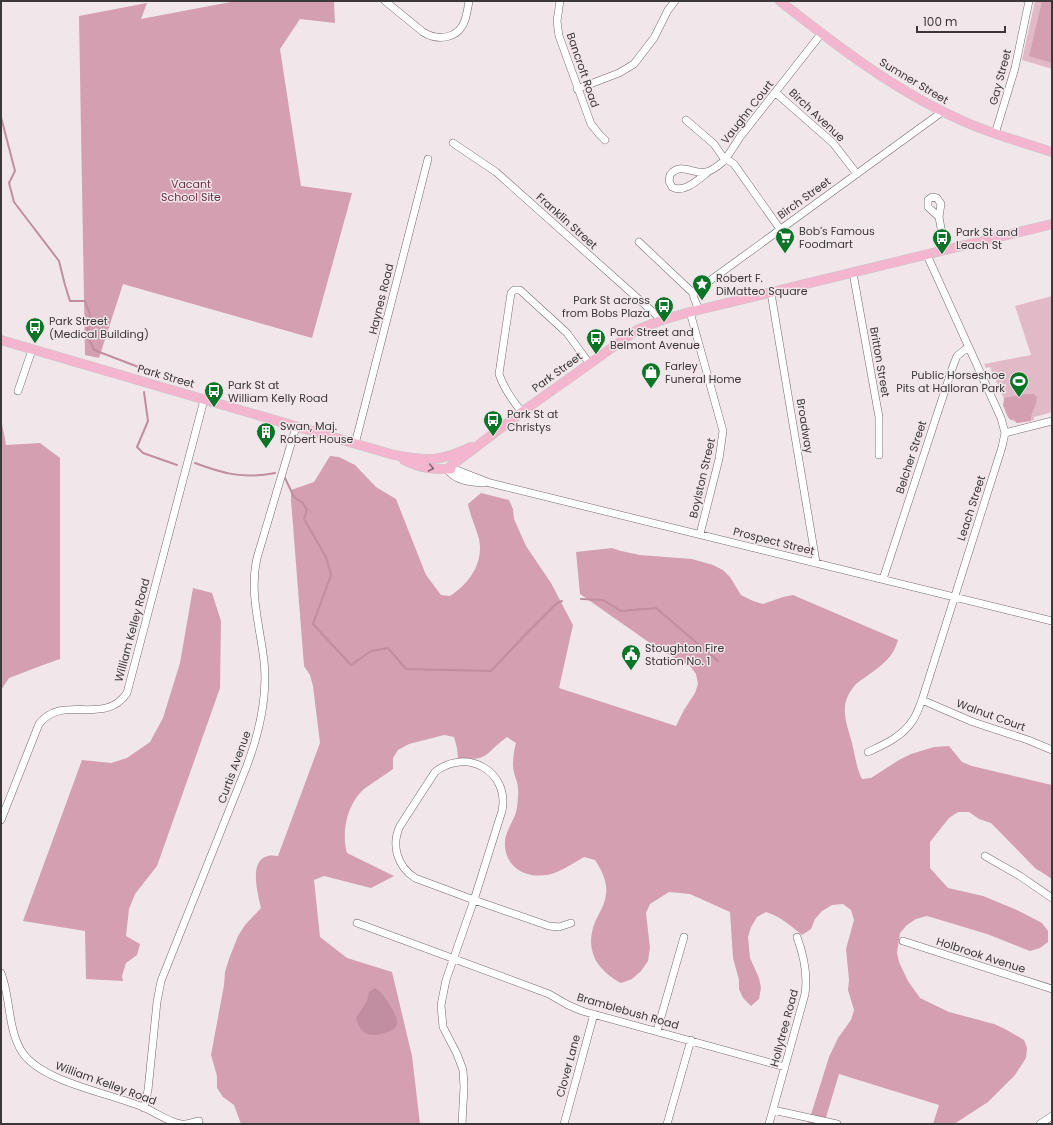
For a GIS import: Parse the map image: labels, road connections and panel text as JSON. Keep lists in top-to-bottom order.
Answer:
{
  "streets": {
    "main road": ["Sumner Street", "Park Street"],
    "street": [
      "Bancroft Road",
      "Gay Street",
      "Vaughn Court",
      "Birch Avenue",
      "Birch Street",
      "Franklin Street",
      "Haynes Road",
      "Britton Street",
      "Broadway",
      "Belcher Street",
      "Boylston Street",
      "Leach Street",
      "Prospect Street",
      "William Kelley Road",
      "Walnut Court",
      "Curtis Avenue",
      "Holbrook Avenue",
      "Bramblebush Road",
      "Hollytree Road",
      "Clover Lane"
    ]
  },
  "crossings": [
    ["Gay Street", "Sumner Street"],
    ["Sumner Street", "Vaughn Court"],
    ["Sumner Street", "Birch Street"],
    ["Vaughn Court", "Birch Avenue"],
    ["Birch Avenue", "Birch Street"],
    ["Franklin Street", "Park Street"],
    ["Haynes Road", "Park Street"],
    ["Britton Street", "Park Street"],
    ["Park Street", "Broadway"],
    ["Park Street", "Boylston Street"],
    ["Park Street", "Leach Street"],
    ["Park Street", "Prospect Street"],
    ["Park Street", "William Kelley Road"],
    ["Park Street", "Curtis Avenue"],
    ["Broadway", "Prospect Street"],
    ["Belcher Street", "Leach Street"],
    ["Belcher Street", "Prospect Street"],
    ["Boylston Street", "Prospect Street"],
    ["Leach Street", "Prospect Street"],
    ["Leach Street", "Walnut Court"],
    ["William Kelley Road", "Curtis Avenue"],
    ["Bramblebush Road", "Hollytree Road"],
    ["Bramblebush Road", "Clover Lane"]
  ],
  "parks": ["Vacant School Site"],
  "places": {
    "supermarket": ["Bob's Famous Foodmart"],
    "bus stop": [
      "Park St and Leach St",
      "Park St across from Bobs Plaza",
      "Park Street (Medical Building)",
      "Park Street and Belmont Avenue",
      "Park St at William Kelly Road",
      "Park St at Christys"
    ],
    "place": ["Robert F. DiMatteo Square"],
    "shop": ["Farley Funeral Home"],
    "sports": ["Public Horseshoe Pits at Halloran Park"],
    "building": ["Swan, Maj. Robert House"],
    "public building": ["Stoughton Fire Station No. 1"]
  },
  "scale_bar": "100 m"
}
